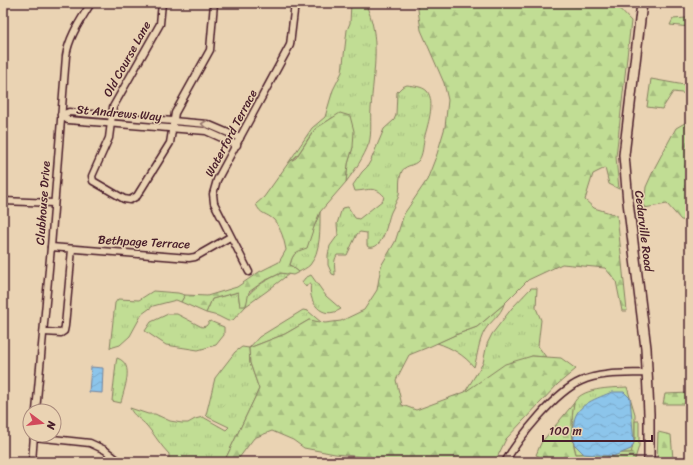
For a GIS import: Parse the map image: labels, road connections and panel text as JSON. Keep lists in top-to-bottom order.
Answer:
{
  "streets": {
    "main road": ["Cedarville Road"],
    "street": [
      "Old Course Lane",
      "St Andrews Way",
      "Waterford Terrace",
      "Clubhouse Drive",
      "Bethpage Terrace"
    ]
  },
  "crossings": [
    ["Old Course Lane", "St Andrews Way"],
    ["St Andrews Way", "Waterford Terrace"],
    ["St Andrews Way", "Clubhouse Drive"],
    ["Waterford Terrace", "Bethpage Terrace"],
    ["Clubhouse Drive", "Bethpage Terrace"]
  ],
  "scale_bar": "100 m",
  "north": "right"
}
